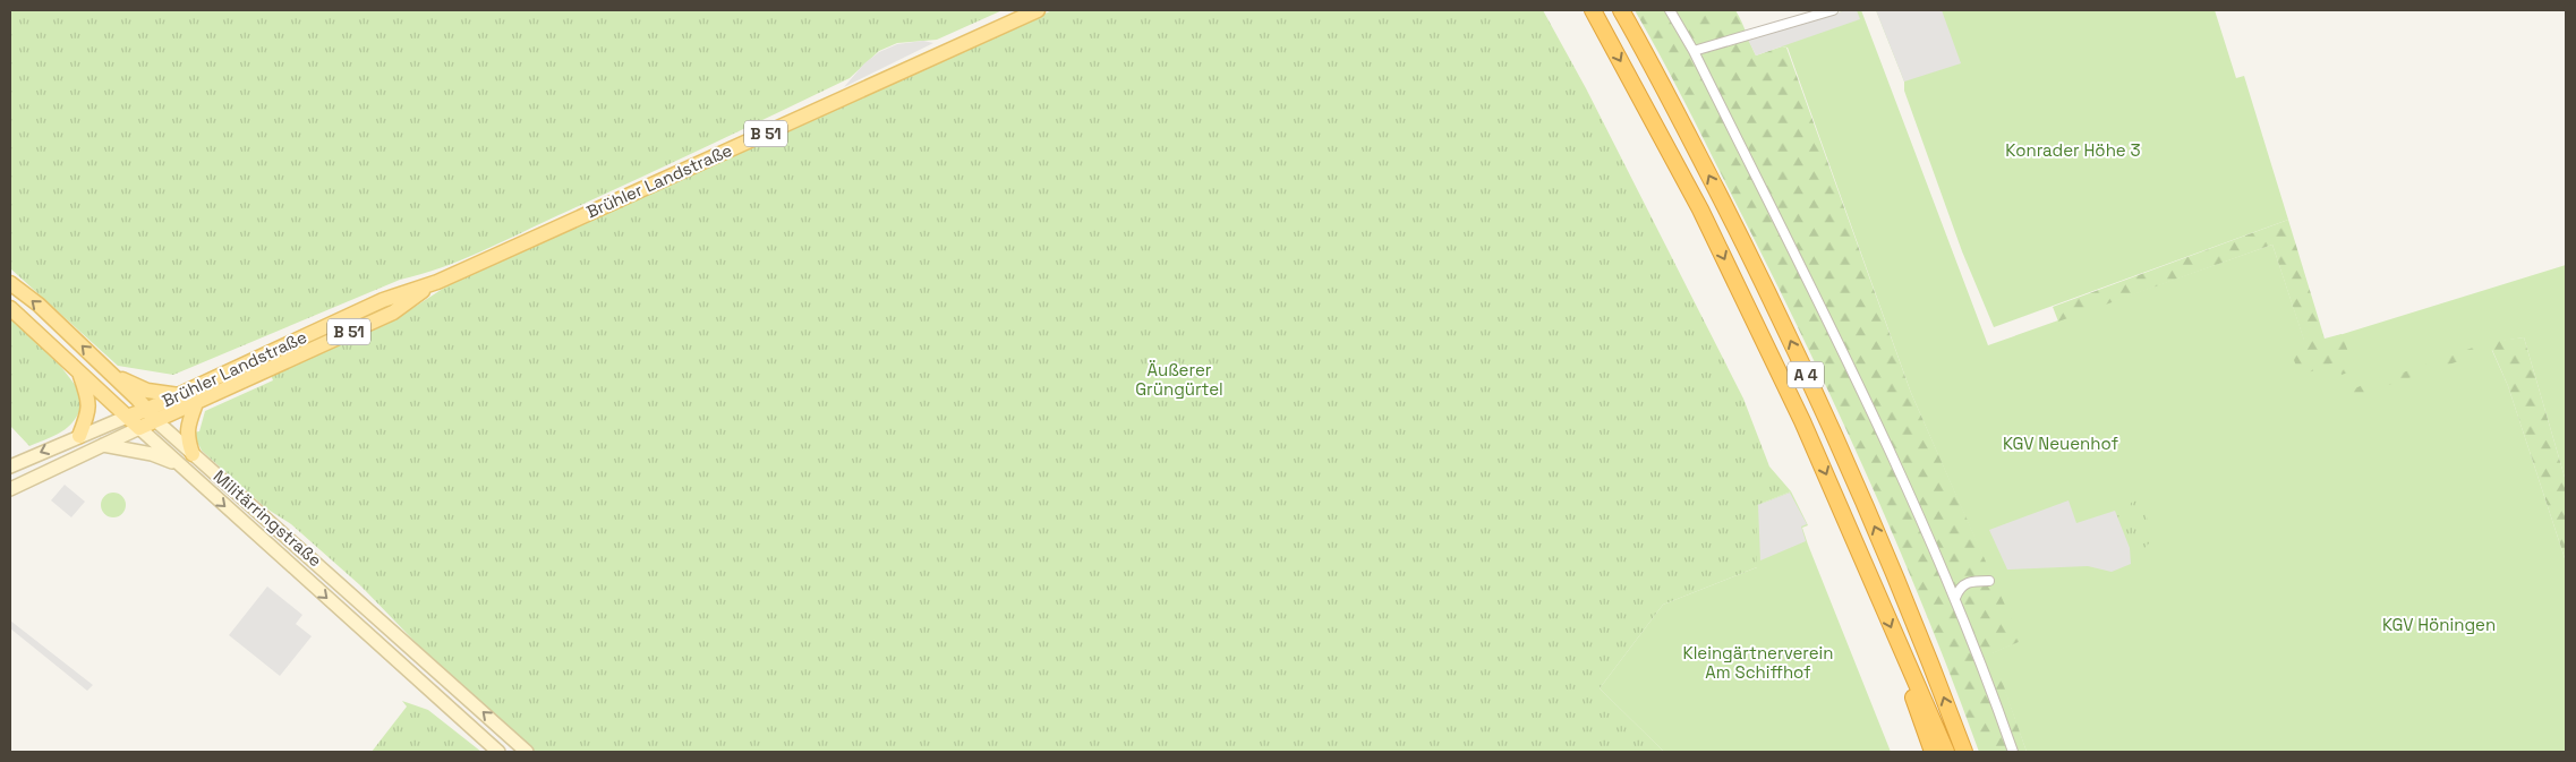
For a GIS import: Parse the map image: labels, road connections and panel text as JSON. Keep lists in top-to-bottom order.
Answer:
{
  "streets": {
    "highway": ["A 4"],
    "main road": ["B 51", "Brühler Landstraße", "Militärringstraße"]
  },
  "crossings": [
    ["Brühler Landstraße", "Militärringstraße"]
  ],
  "parks": [
    "Konrader Höhe 3",
    "Äußerer Grüngürtel",
    "KGV Neuenhof",
    "KGV Höningen",
    "Kleingärtnerverein Am Schiffhof"
  ]
}
